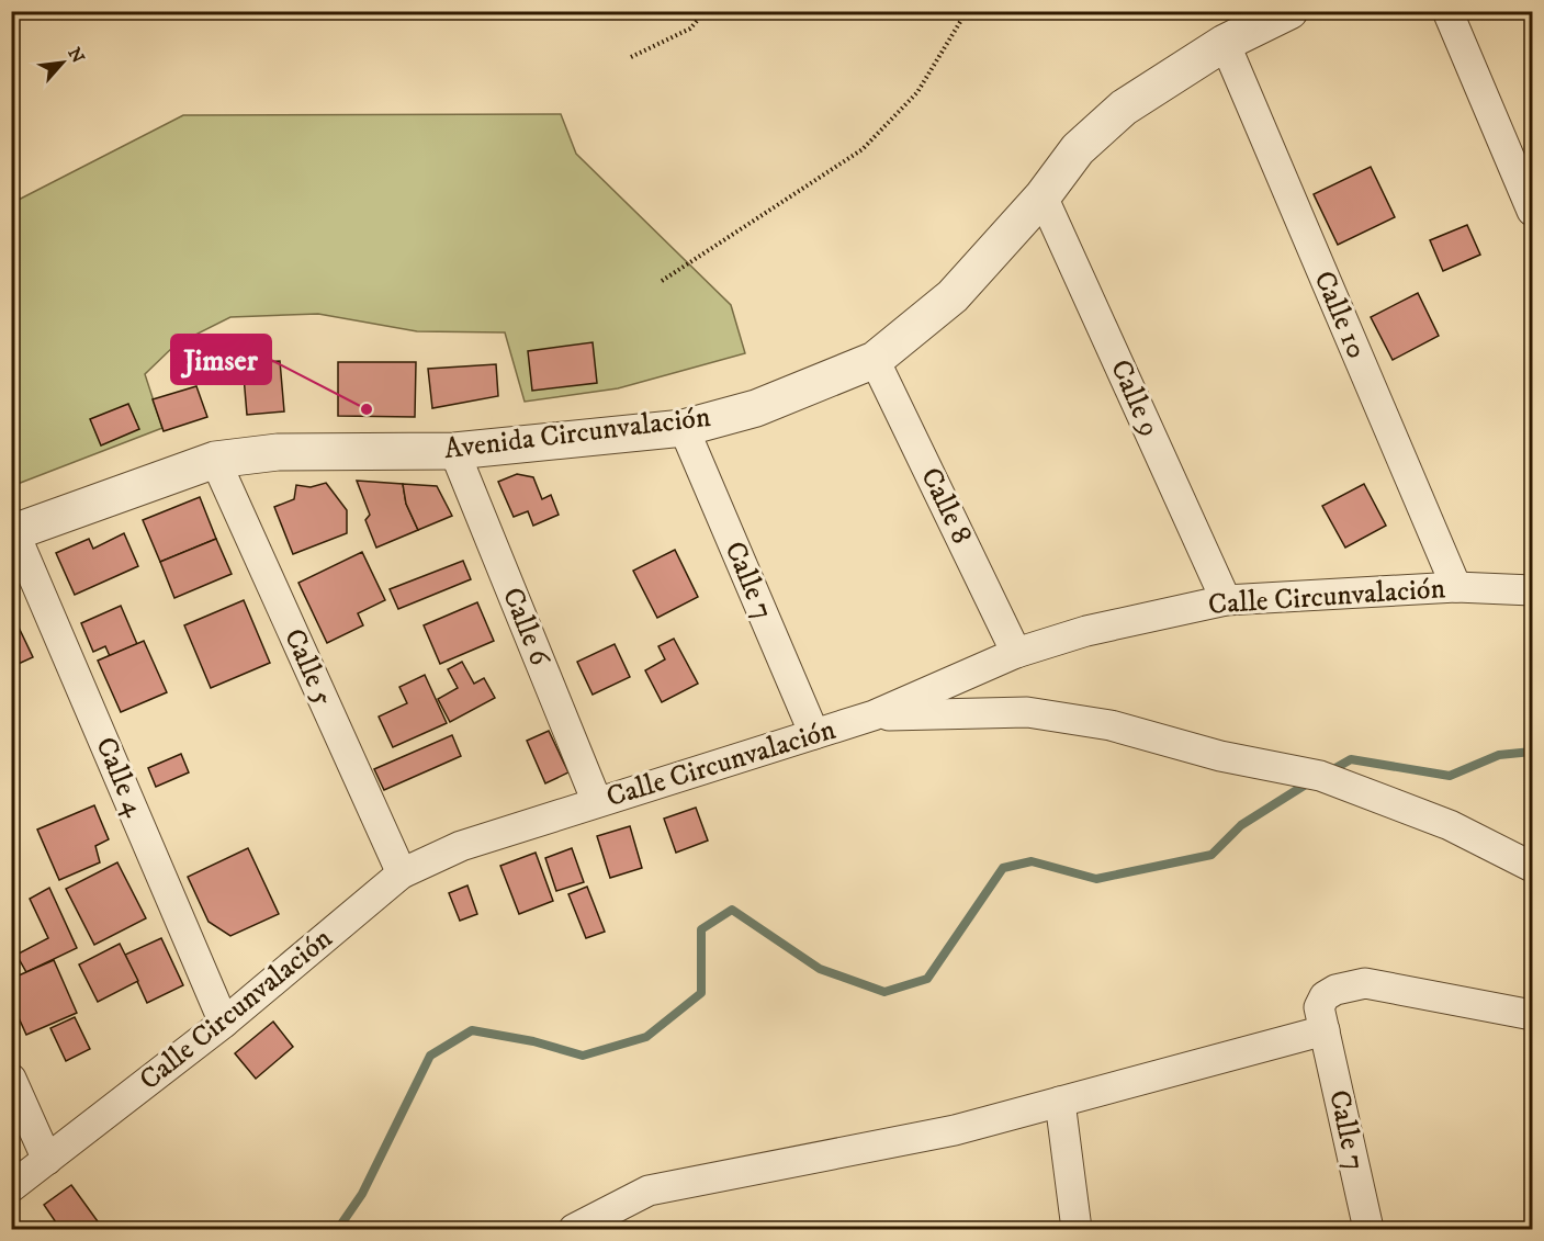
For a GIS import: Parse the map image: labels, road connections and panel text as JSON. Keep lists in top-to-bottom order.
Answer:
{
  "streets": {
    "street": [
      "Calle 10",
      "Calle 9",
      "Avenida Circunvalación",
      "Calle 8",
      "Calle 7",
      "Calle Circunvalación",
      "Calle 6",
      "Calle 5",
      "Calle 4"
    ]
  },
  "crossings": [
    ["Calle 10", "Avenida Circunvalación"],
    ["Calle 10", "Calle Circunvalación"],
    ["Calle 9", "Avenida Circunvalación"],
    ["Calle 9", "Calle Circunvalación"],
    ["Avenida Circunvalación", "Calle 8"],
    ["Avenida Circunvalación", "Calle 7"],
    ["Avenida Circunvalación", "Calle 6"],
    ["Avenida Circunvalación", "Calle 5"],
    ["Avenida Circunvalación", "Calle 4"],
    ["Calle 8", "Calle Circunvalación"],
    ["Calle 7", "Calle Circunvalación"],
    ["Calle Circunvalación", "Calle 6"],
    ["Calle Circunvalación", "Calle 5"],
    ["Calle Circunvalación", "Calle 4"]
  ],
  "places": ["Jimser"],
  "north": "top right"
}
